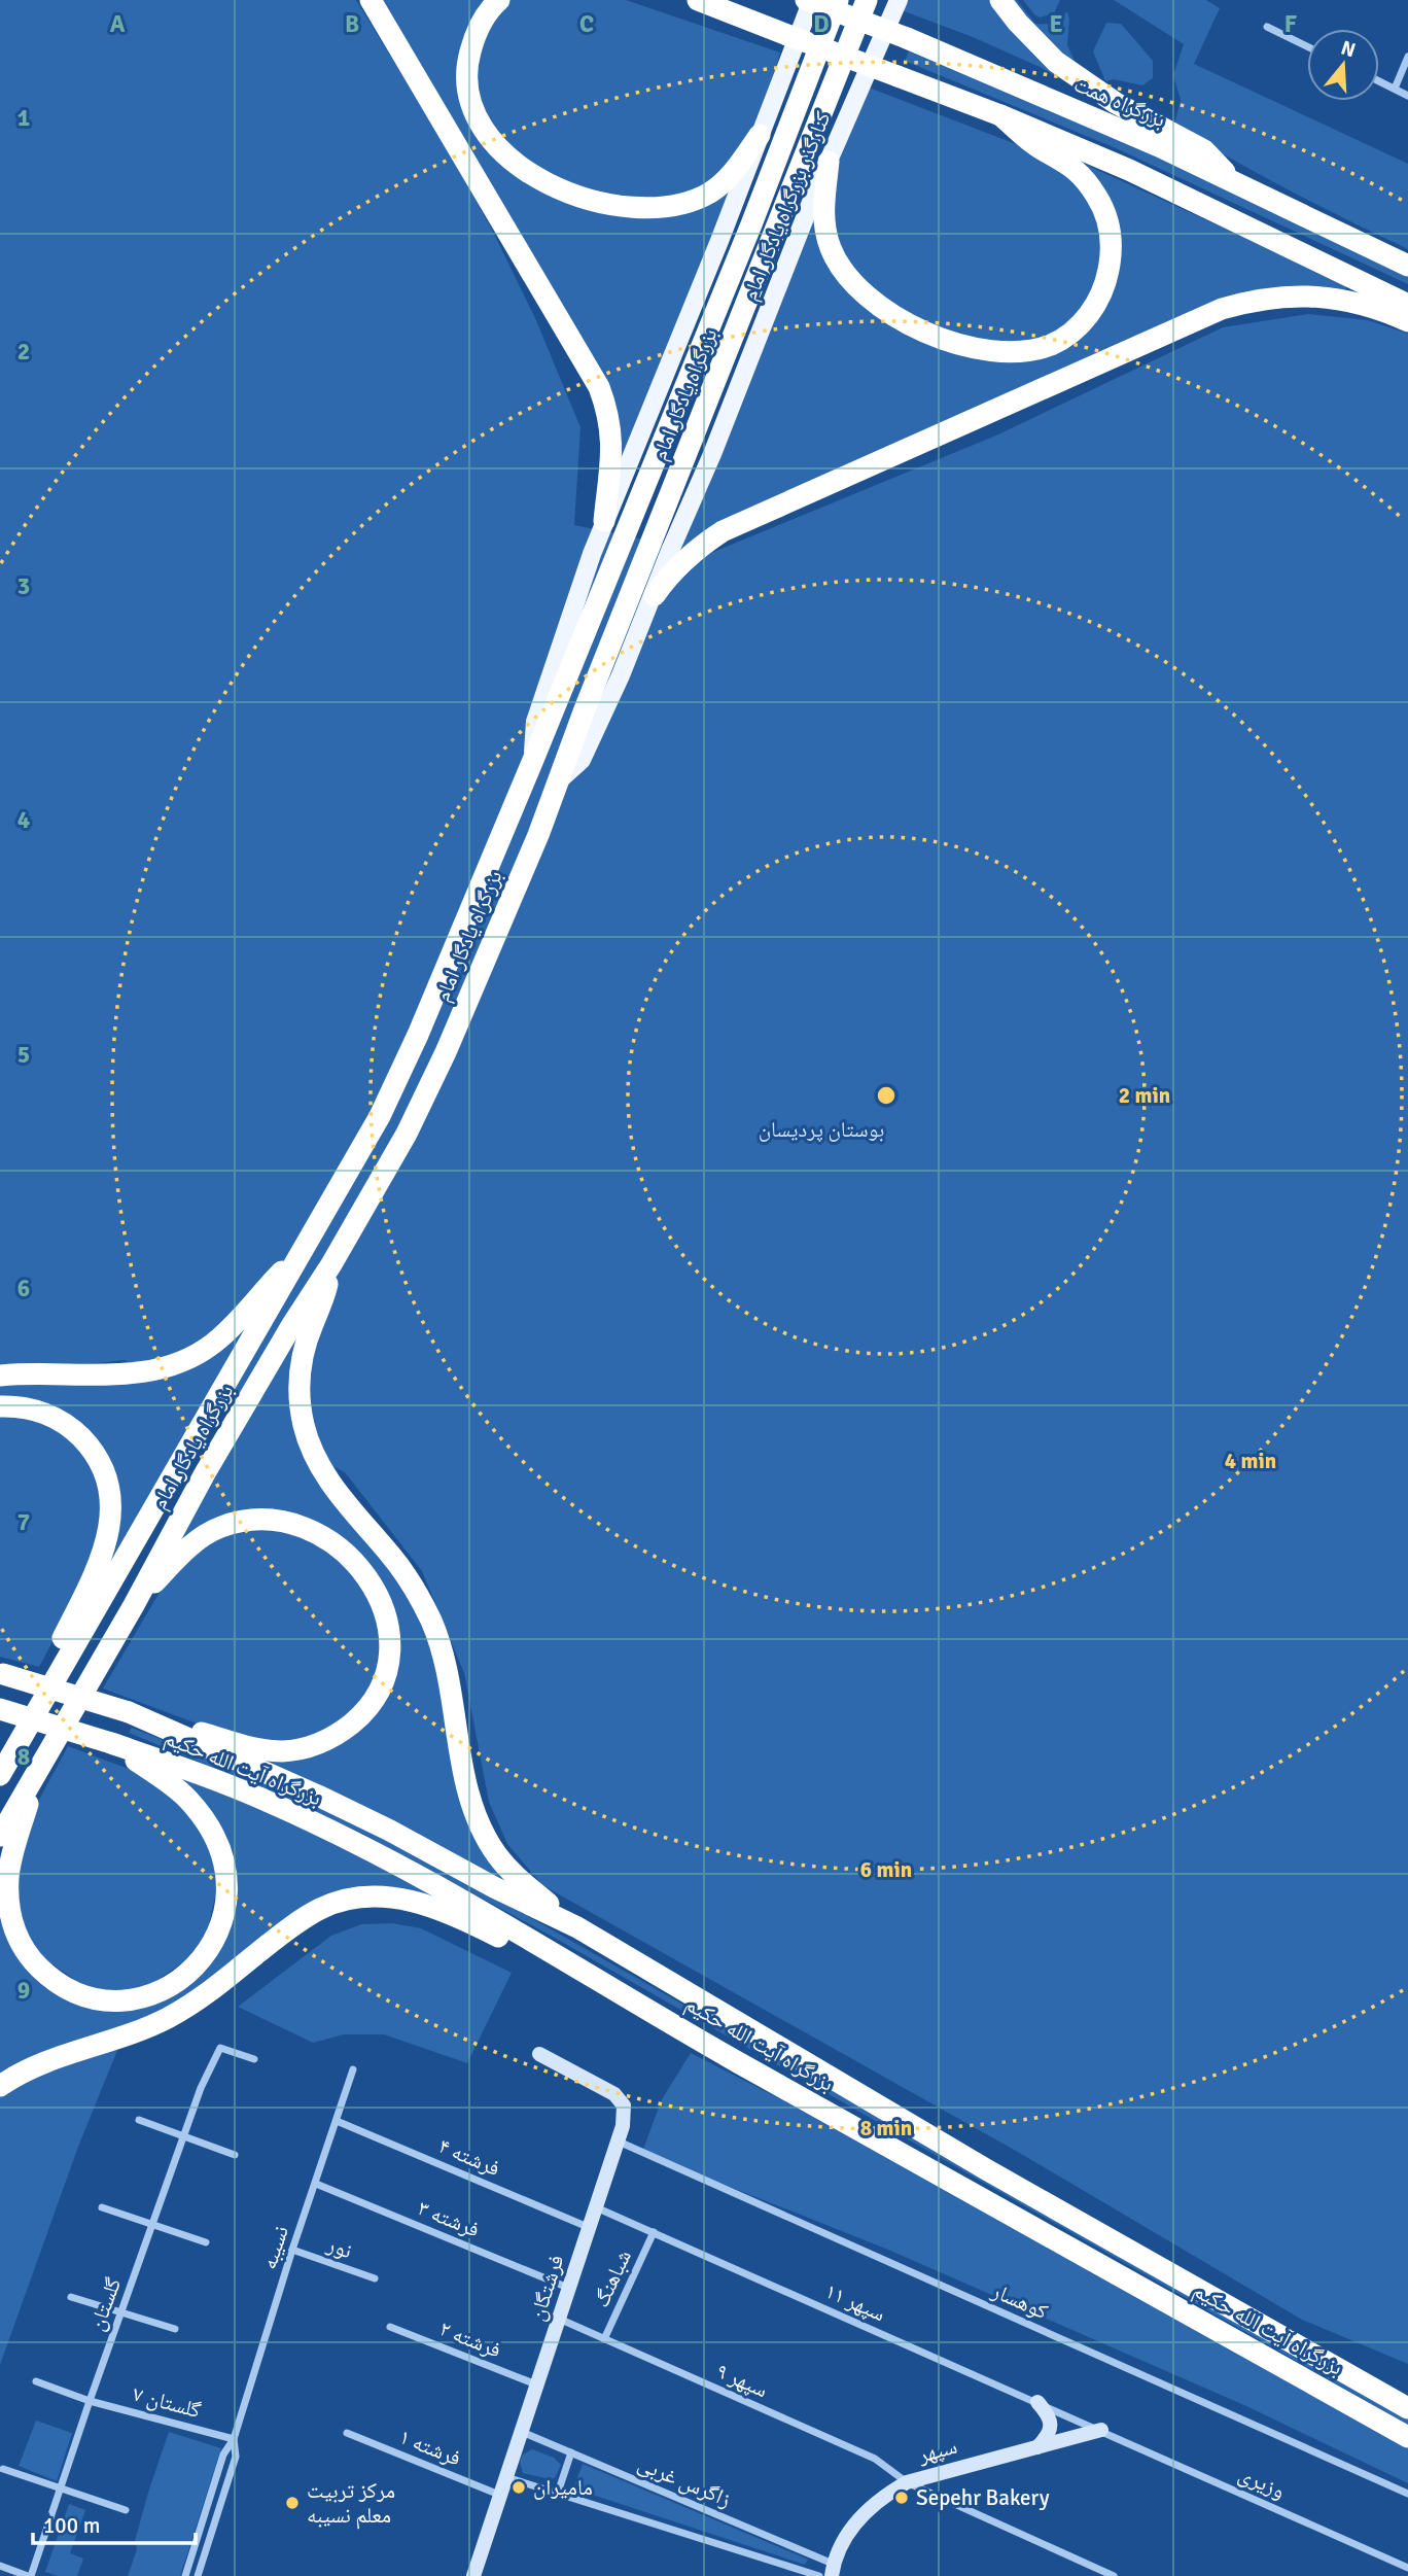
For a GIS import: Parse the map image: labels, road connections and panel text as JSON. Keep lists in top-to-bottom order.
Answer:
{
  "streets": {
    "highway": ["بزرگراه همت", "بزرگراه یادگار امام", "بزرگراه آیت الله حکیم"],
    "main road": ["کنارگذر بزرگراه یادگار امام"],
    "street": [
      "فرشته ۴",
      "فرشته ۳",
      "نسیبه",
      "نور",
      "شباهنگ",
      "فرشتگان",
      "کوهسار",
      "سپهر ۱۱",
      "گلستان",
      "فرشته ۲",
      "سپهر ۹",
      "گلستان ۷",
      "فرشته ۱",
      "سپهر",
      "زاگرس غربی",
      "وزیری"
    ]
  },
  "crossings": [
    ["کنارگذر بزرگراه یادگار امام", "بزرگراه یادگار امام"],
    ["فرشته ۴", "نسیبه"],
    ["فرشته ۴", "فرشتگان"],
    ["فرشته ۳", "نسیبه"],
    ["فرشته ۳", "فرشتگان"],
    ["نسیبه", "نور"],
    ["نسیبه", "گلستان ۷"],
    ["شباهنگ", "سپهر ۱۱"],
    ["شباهنگ", "سپهر ۹"],
    ["فرشتگان", "کوهسار"],
    ["فرشتگان", "سپهر ۱۱"],
    ["فرشتگان", "فرشته ۲"],
    ["فرشتگان", "سپهر ۹"],
    ["فرشتگان", "فرشته ۱"],
    ["فرشتگان", "زاگرس غربی"],
    ["سپهر ۱۱", "سپهر"],
    ["سپهر ۱۱", "وزیری"],
    ["گلستان", "گلستان ۷"],
    ["سپهر ۹", "سپهر"],
    ["سپهر", "زاگرس غربی"],
    ["سپهر", "وزیری"]
  ],
  "parks": ["بوستان پردیسان"],
  "places": ["مامیران", "Sepehr Bakery", "مرکز تربیت معلم نسیبه"],
  "scale_bar": "100 m",
  "north": "top",
  "grid": {
    "columns": [
      "A",
      "B",
      "C",
      "D",
      "E",
      "F"
    ],
    "rows": [
      "1",
      "2",
      "3",
      "4",
      "5",
      "6",
      "7",
      "8",
      "9"
    ]
  },
  "rings": [
    "2 min",
    "4 min",
    "6 min",
    "8 min"
  ]
}
